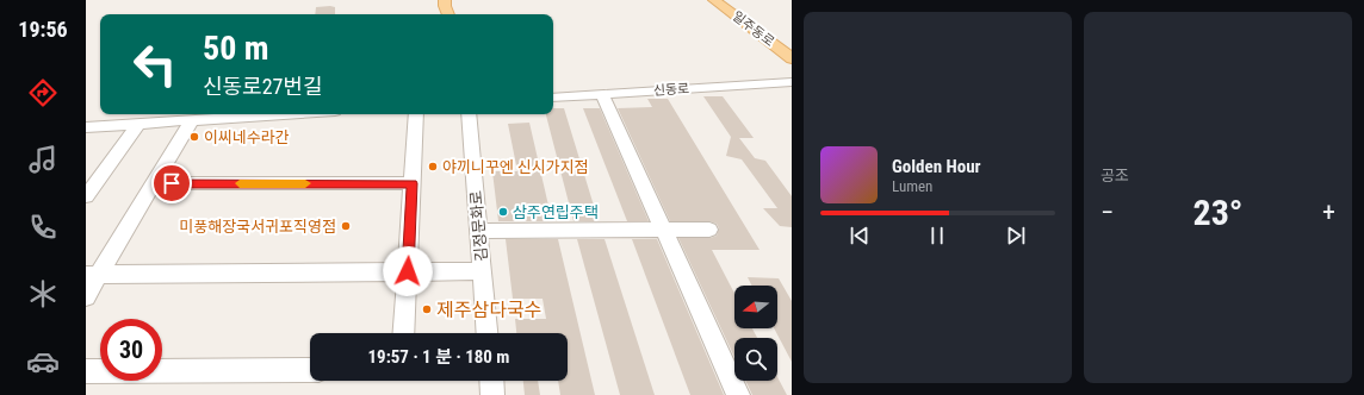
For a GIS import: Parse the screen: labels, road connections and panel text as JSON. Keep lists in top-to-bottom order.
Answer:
{
  "streets": {
    "main road": ["일주동로"],
    "street": ["신동로", "김정문화로"]
  },
  "places": [
    "이씨네수라간",
    "야끼니꾸엔 신시가지점",
    "삼주연립주택",
    "미풍해장국서귀포직영점",
    "제주삼다국수"
  ],
  "north": "left",
  "page": {
    "tabs": "19:56",
    "tile": "공조",
    "turn": ["50 m", "신동로27번길"],
    "song": ["Golden Hour", "Lumen"],
    "heat": ["−", "23°", "+"],
    "limit": "30",
    "trip": "19:57 · 1 분 · 180 m"
  }
}
